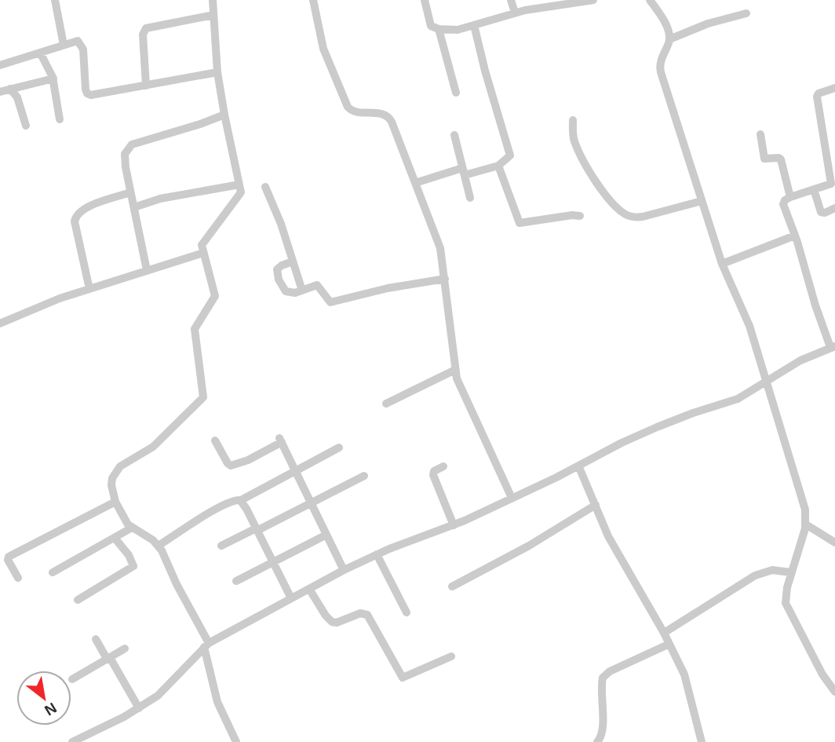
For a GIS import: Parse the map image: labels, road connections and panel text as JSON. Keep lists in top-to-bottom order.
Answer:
{
  "north": "bottom right"
}
